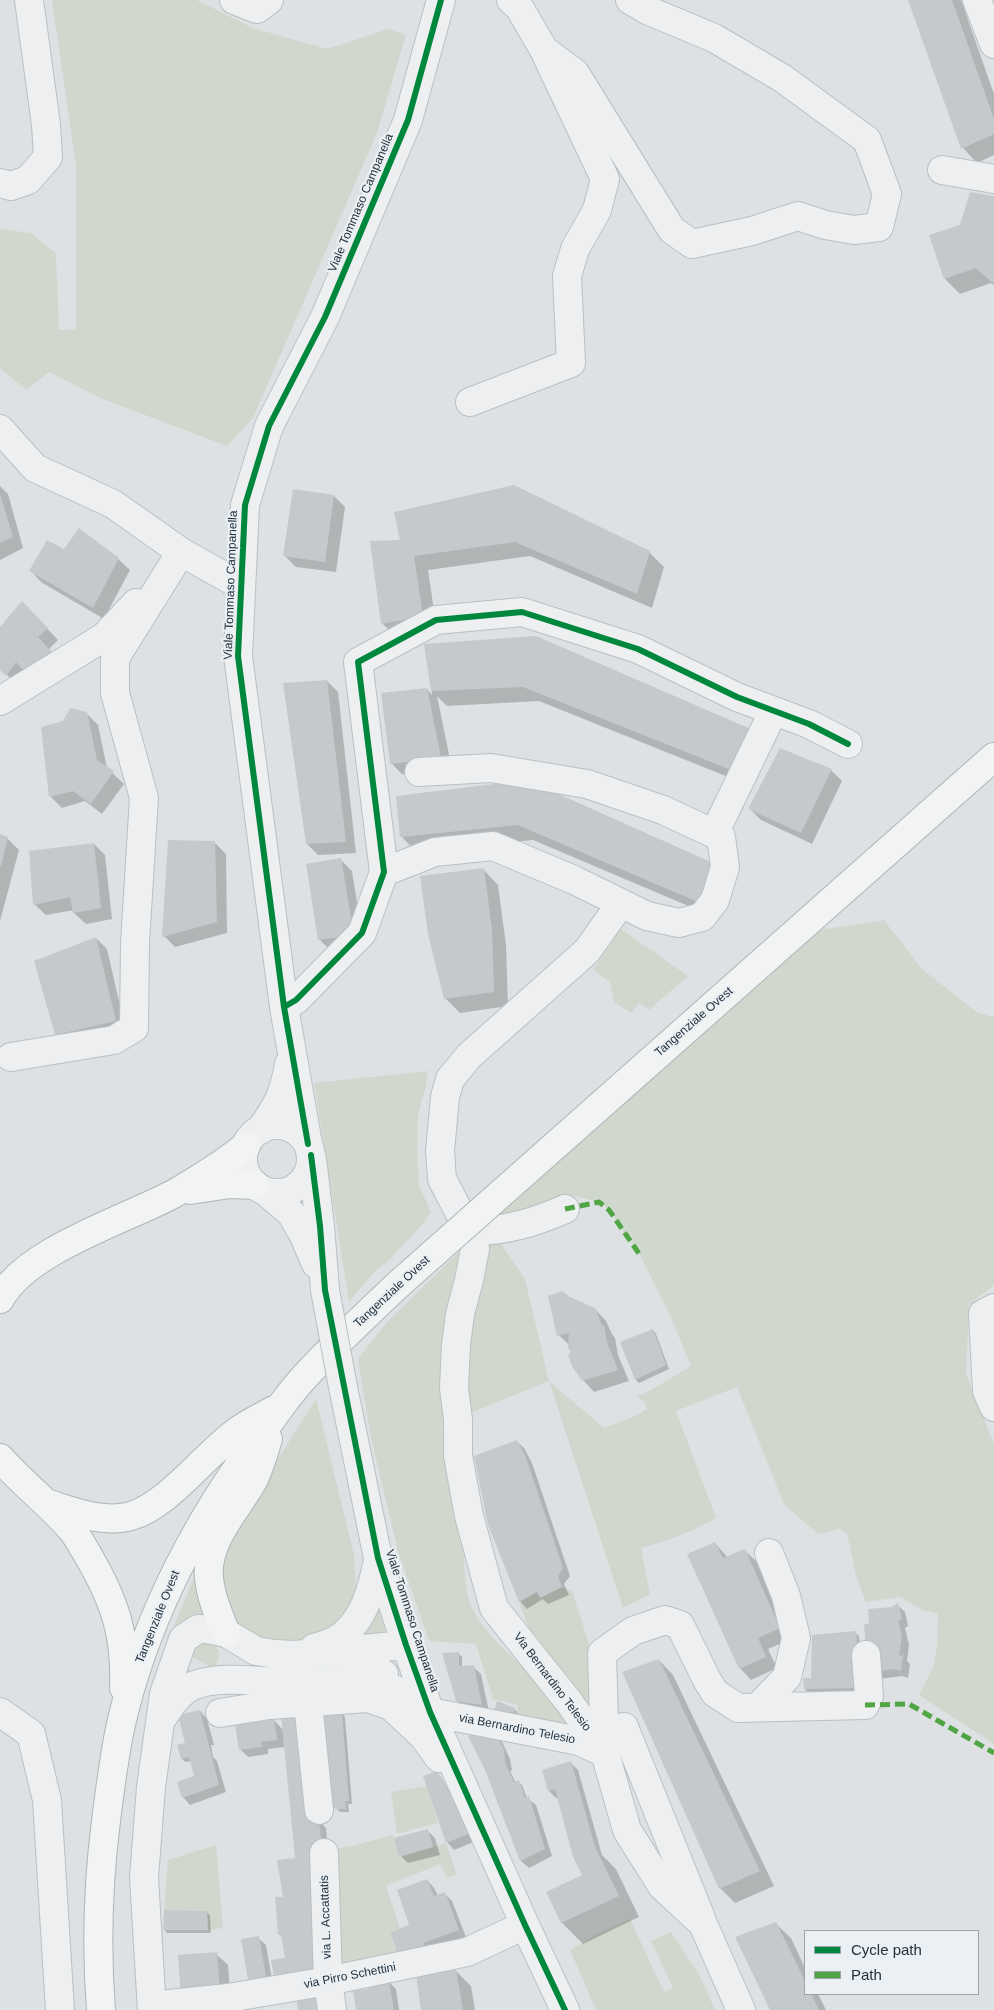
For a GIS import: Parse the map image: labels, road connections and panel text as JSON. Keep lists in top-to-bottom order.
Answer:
{
  "streets": {
    "highway": ["Tangenziale Ovest"],
    "street": [
      "Viale Tommaso Campanella",
      "Via Bernardino Telesio",
      "via Bernardino Telesio",
      "via L. Accattatis",
      "via Pirro Schettini"
    ]
  },
  "crossings": [
    ["Viale Tommaso Campanella", "via Bernardino Telesio"],
    ["Viale Tommaso Campanella", "via Pirro Schettini"],
    ["Via Bernardino Telesio", "via Bernardino Telesio"],
    ["via L. Accattatis", "via Pirro Schettini"]
  ],
  "legend": ["Cycle path", "Path"]
}
